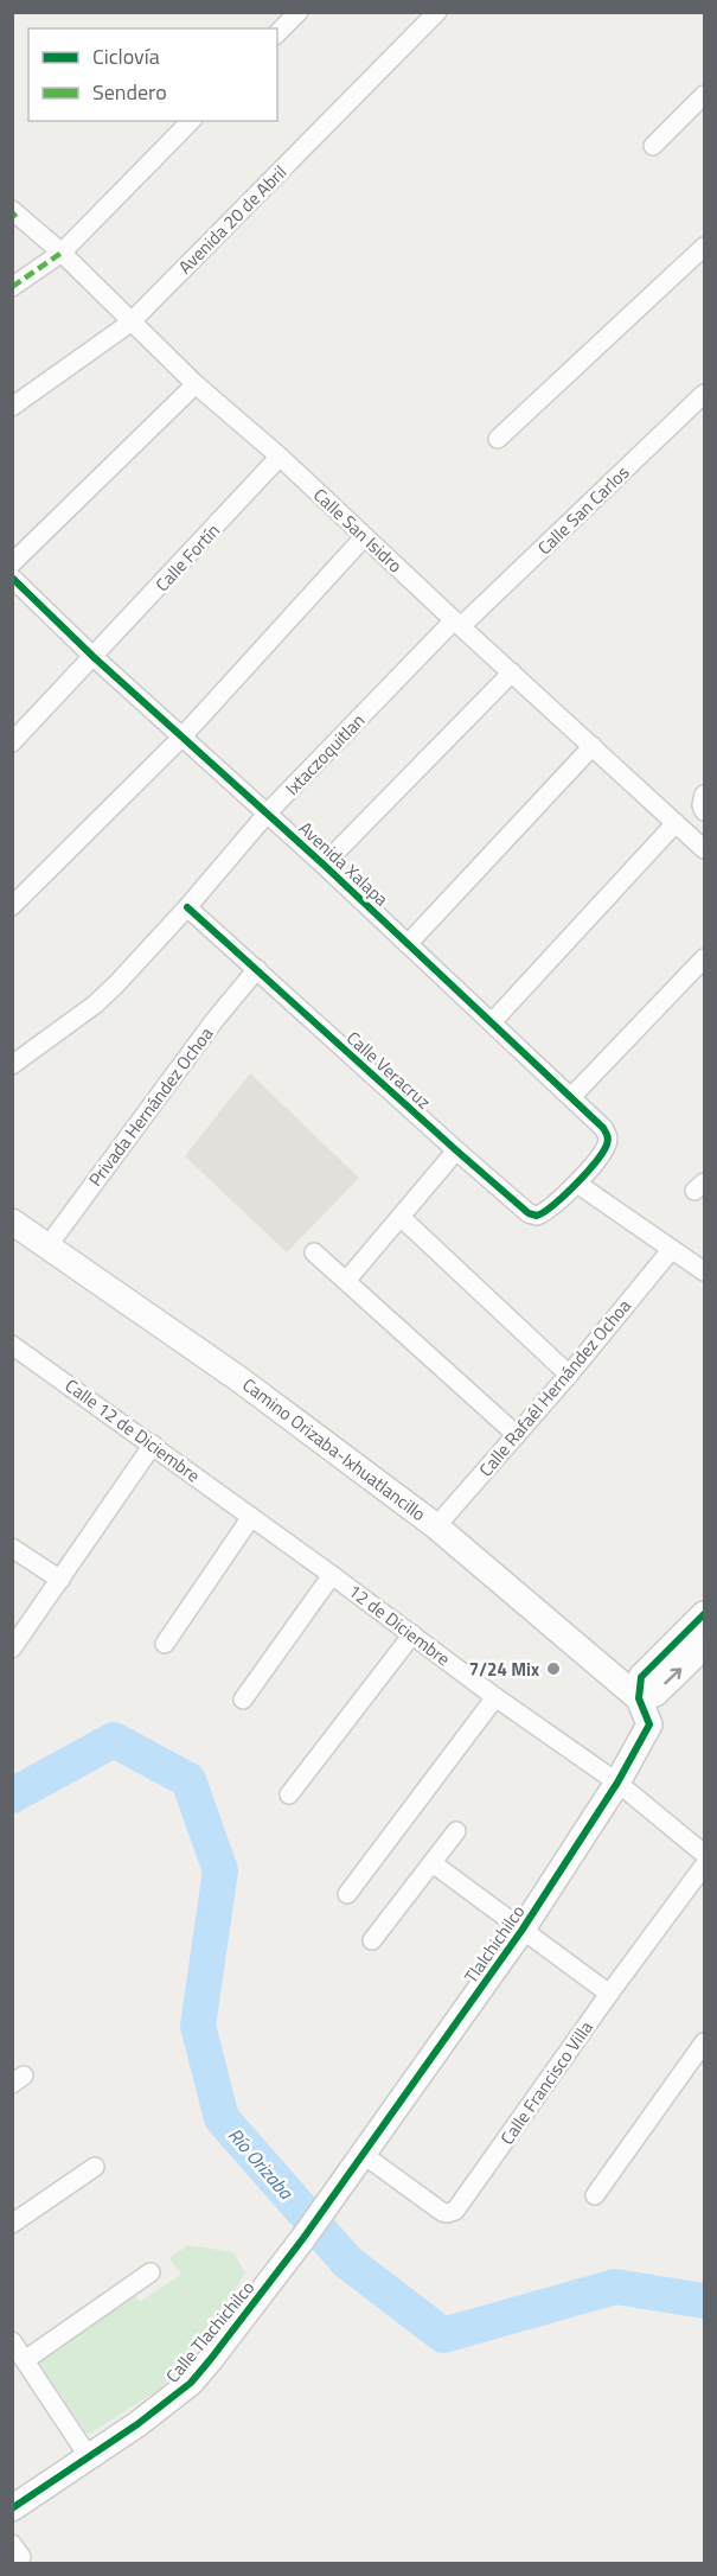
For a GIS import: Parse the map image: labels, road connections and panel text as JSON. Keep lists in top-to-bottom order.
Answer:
{
  "streets": {
    "street": [
      "Avenida 20 de Abril",
      "Calle San Carlos",
      "Calle San Isidro",
      "Calle Fortín",
      "Ixtaczoquitlan",
      "Avenida Xalapa",
      "Calle Veracruz",
      "Privada Hernández Ochoa",
      "Calle Rafaél Hernández Ochoa",
      "Calle 12 de Diciembre",
      "Camino Orizaba-Ixhuatlancillo",
      "12 de Diciembre",
      "Tlalchichilco",
      "Calle Francisco Villa",
      "Calle Tlachichilco"
    ]
  },
  "crossings": [
    ["Avenida 20 de Abril", "Calle San Isidro"],
    ["Calle San Carlos", "Calle San Isidro"],
    ["Calle San Carlos", "Ixtaczoquitlan"],
    ["Calle San Isidro", "Calle Fortín"],
    ["Calle San Isidro", "Ixtaczoquitlan"],
    ["Calle Fortín", "Avenida Xalapa"],
    ["Ixtaczoquitlan", "Avenida Xalapa"],
    ["Ixtaczoquitlan", "Calle Veracruz"],
    ["Avenida Xalapa", "Calle Veracruz"],
    ["Calle Veracruz", "Privada Hernández Ochoa"],
    ["Privada Hernández Ochoa", "Camino Orizaba-Ixhuatlancillo"],
    ["Calle Rafaél Hernández Ochoa", "Camino Orizaba-Ixhuatlancillo"],
    ["Calle 12 de Diciembre", "12 de Diciembre"],
    ["Camino Orizaba-Ixhuatlancillo", "Tlalchichilco"],
    ["12 de Diciembre", "Tlalchichilco"],
    ["Tlalchichilco", "Calle Francisco Villa"],
    ["Tlalchichilco", "Calle Tlachichilco"]
  ],
  "water": ["Río Orizaba"],
  "places": ["7/24 Mix"],
  "legend": ["Ciclovía", "Sendero"]
}
